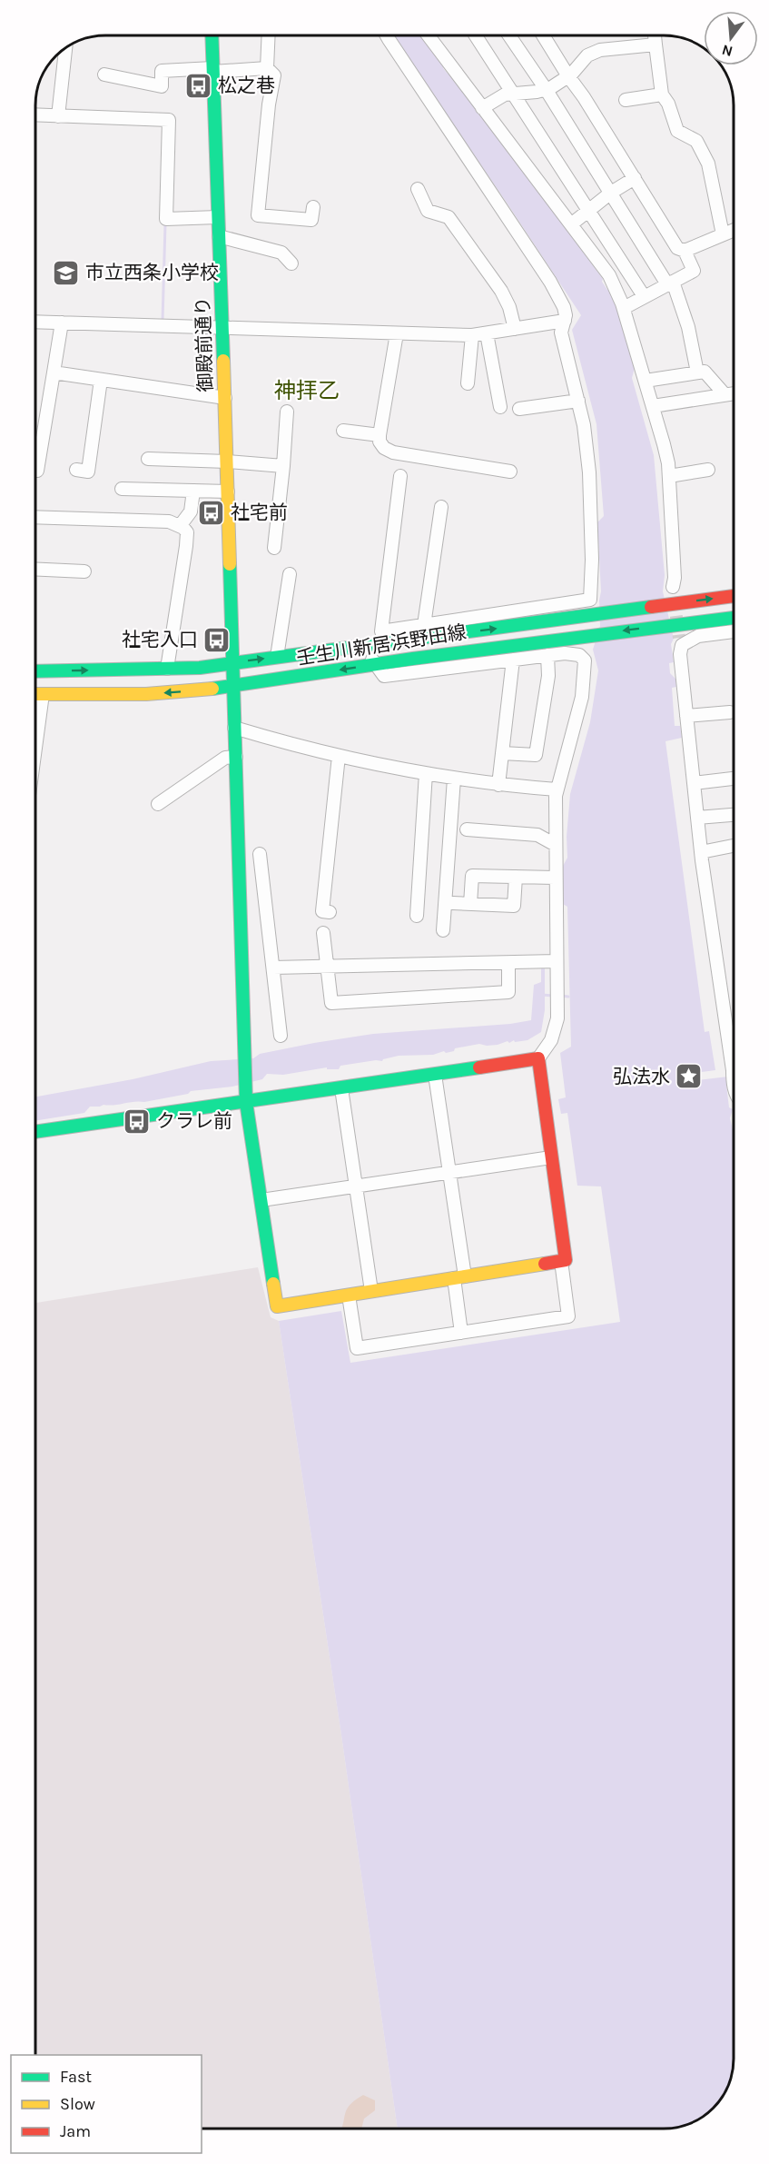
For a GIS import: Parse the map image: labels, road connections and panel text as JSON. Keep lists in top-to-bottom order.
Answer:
{
  "streets": {
    "street": ["御殿前通り", "壬生川新居浜野田線"]
  },
  "crossings": [
    ["御殿前通り", "壬生川新居浜野田線"]
  ],
  "districts": ["神拝乙"],
  "places": {
    "bus stop": [
      "松之巷",
      "社宅前",
      "社宅入口",
      "クラレ前"
    ],
    "school or university": ["市立西条小学校"],
    "place": ["弘法水"]
  },
  "legend": ["Fast", "Slow", "Jam"],
  "north": "bottom"
}
